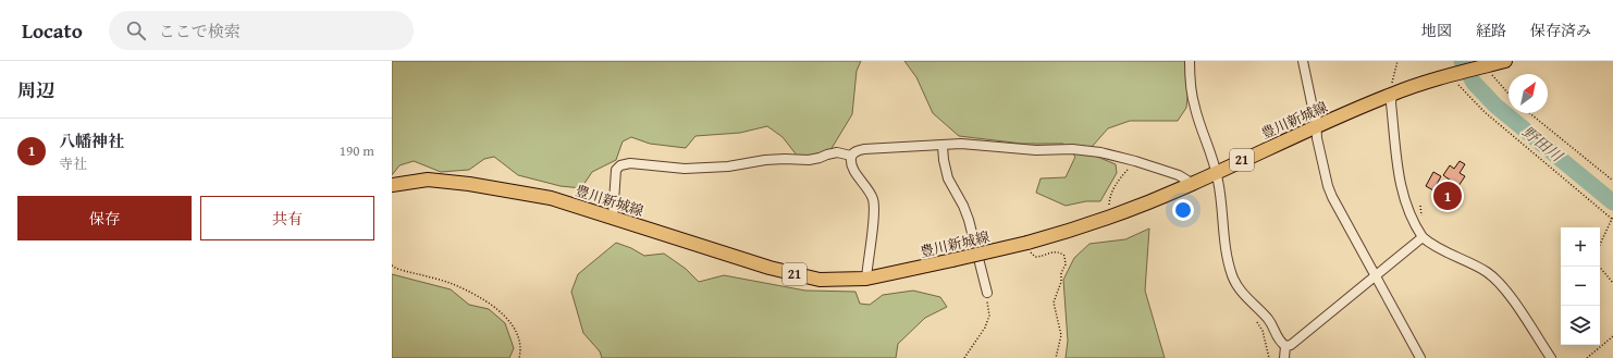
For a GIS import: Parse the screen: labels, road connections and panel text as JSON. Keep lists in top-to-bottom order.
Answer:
{
  "streets": {
    "main road": ["豊川新城線", "21"]
  },
  "water": ["野田川"],
  "north": "top right",
  "page": {
    "header": "Locato",
    "search": "ここで検索",
    "nav": ["地図", "経路", "保存済み"],
    "heading": "周辺",
    "list": [
      {
        "mark": "1",
        "name": "八幡神社",
        "note": "寺社",
        "value": "190 m"
      }
    ],
    "pins": "1",
    "buttons": ["保存", "共有"],
    "map_buttons": ["+", "−"]
  }
}
